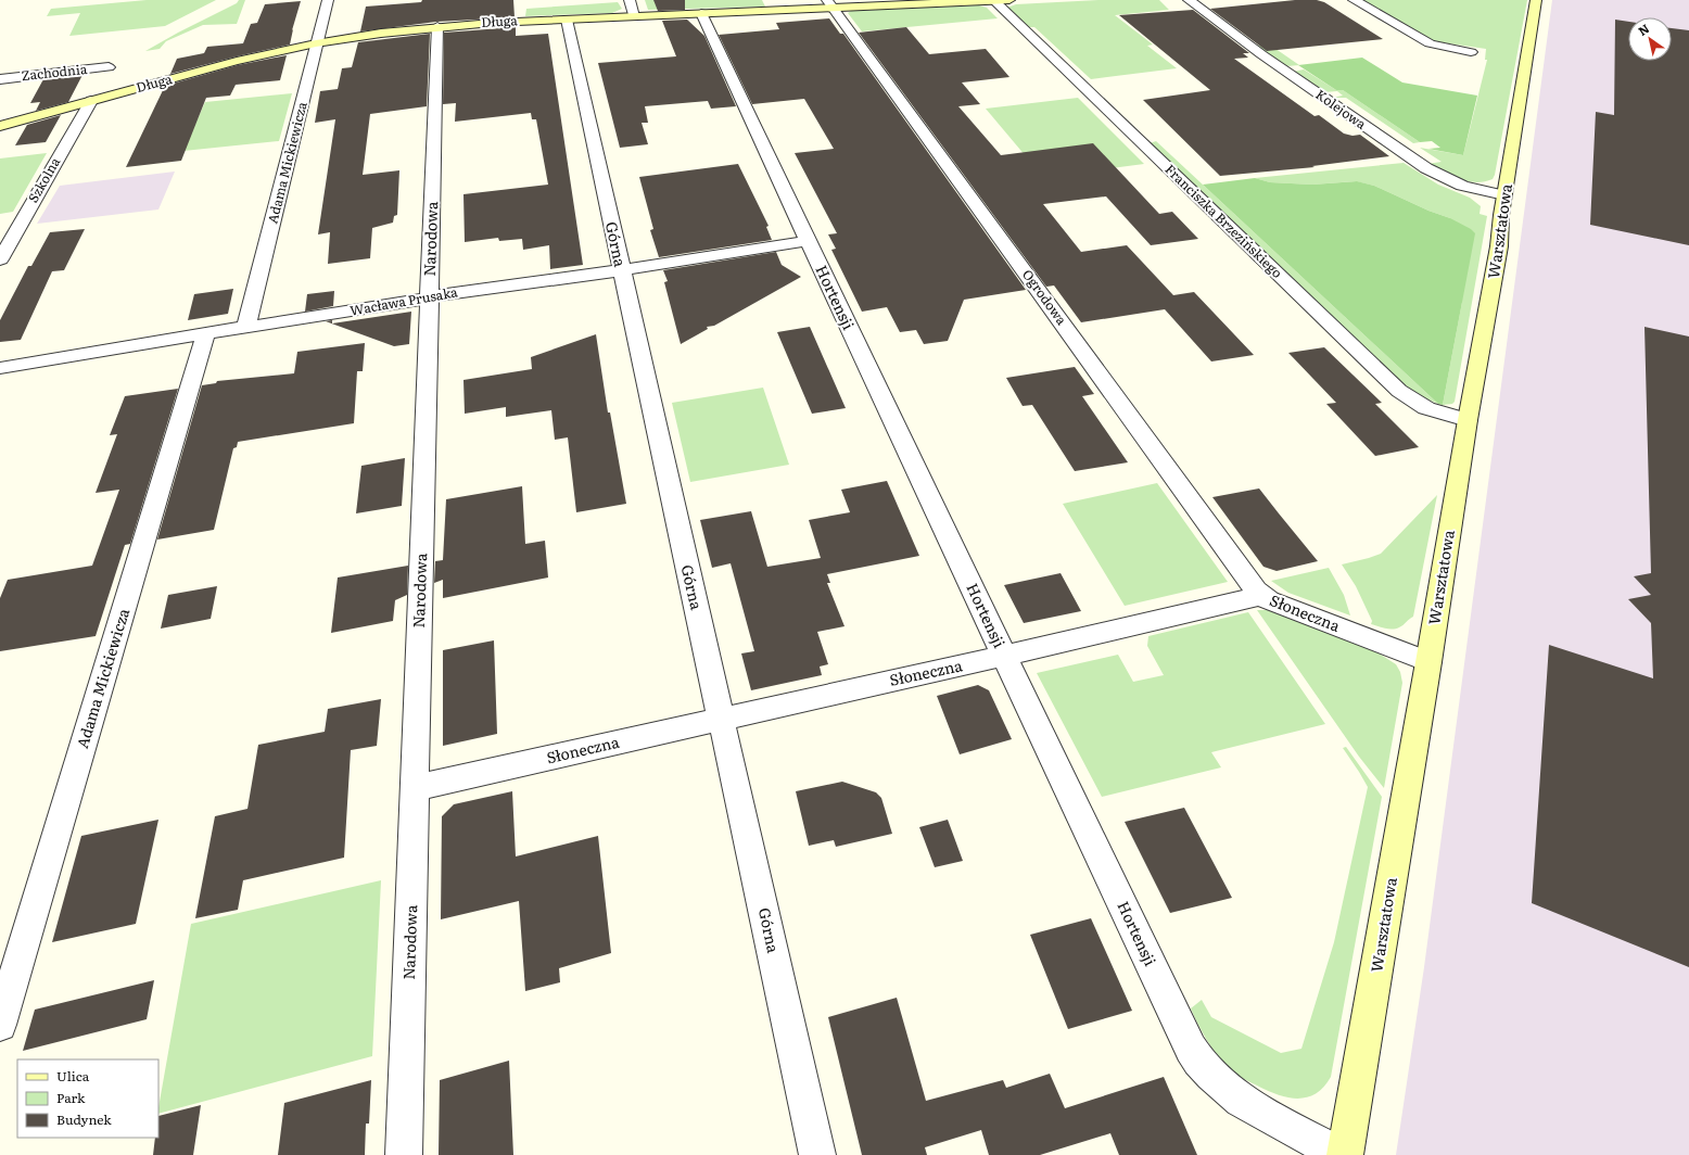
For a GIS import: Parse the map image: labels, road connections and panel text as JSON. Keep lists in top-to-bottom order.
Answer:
{
  "streets": {
    "street": [
      "Długa",
      "Zachodnia",
      "Kolejowa",
      "Adama Mickiewicza",
      "Szkolna",
      "Franciszka Brzezińskiego",
      "Warsztatowa",
      "Narodowa",
      "Górna",
      "Hortensji",
      "Ogrodowa",
      "Wacława Prusaka",
      "Słoneczna"
    ]
  },
  "crossings": [
    ["Długa", "Adama Mickiewicza"],
    ["Długa", "Szkolna"],
    ["Długa", "Franciszka Brzezińskiego"],
    ["Długa", "Narodowa"],
    ["Długa", "Górna"],
    ["Długa", "Hortensji"],
    ["Długa", "Ogrodowa"],
    ["Kolejowa", "Warsztatowa"],
    ["Adama Mickiewicza", "Wacława Prusaka"],
    ["Franciszka Brzezińskiego", "Warsztatowa"],
    ["Warsztatowa", "Słoneczna"],
    ["Narodowa", "Wacława Prusaka"],
    ["Narodowa", "Słoneczna"],
    ["Górna", "Wacława Prusaka"],
    ["Górna", "Słoneczna"],
    ["Hortensji", "Wacława Prusaka"],
    ["Hortensji", "Słoneczna"],
    ["Ogrodowa", "Słoneczna"]
  ],
  "legend": ["Ulica", "Park", "Budynek"],
  "north": "top left"
}
